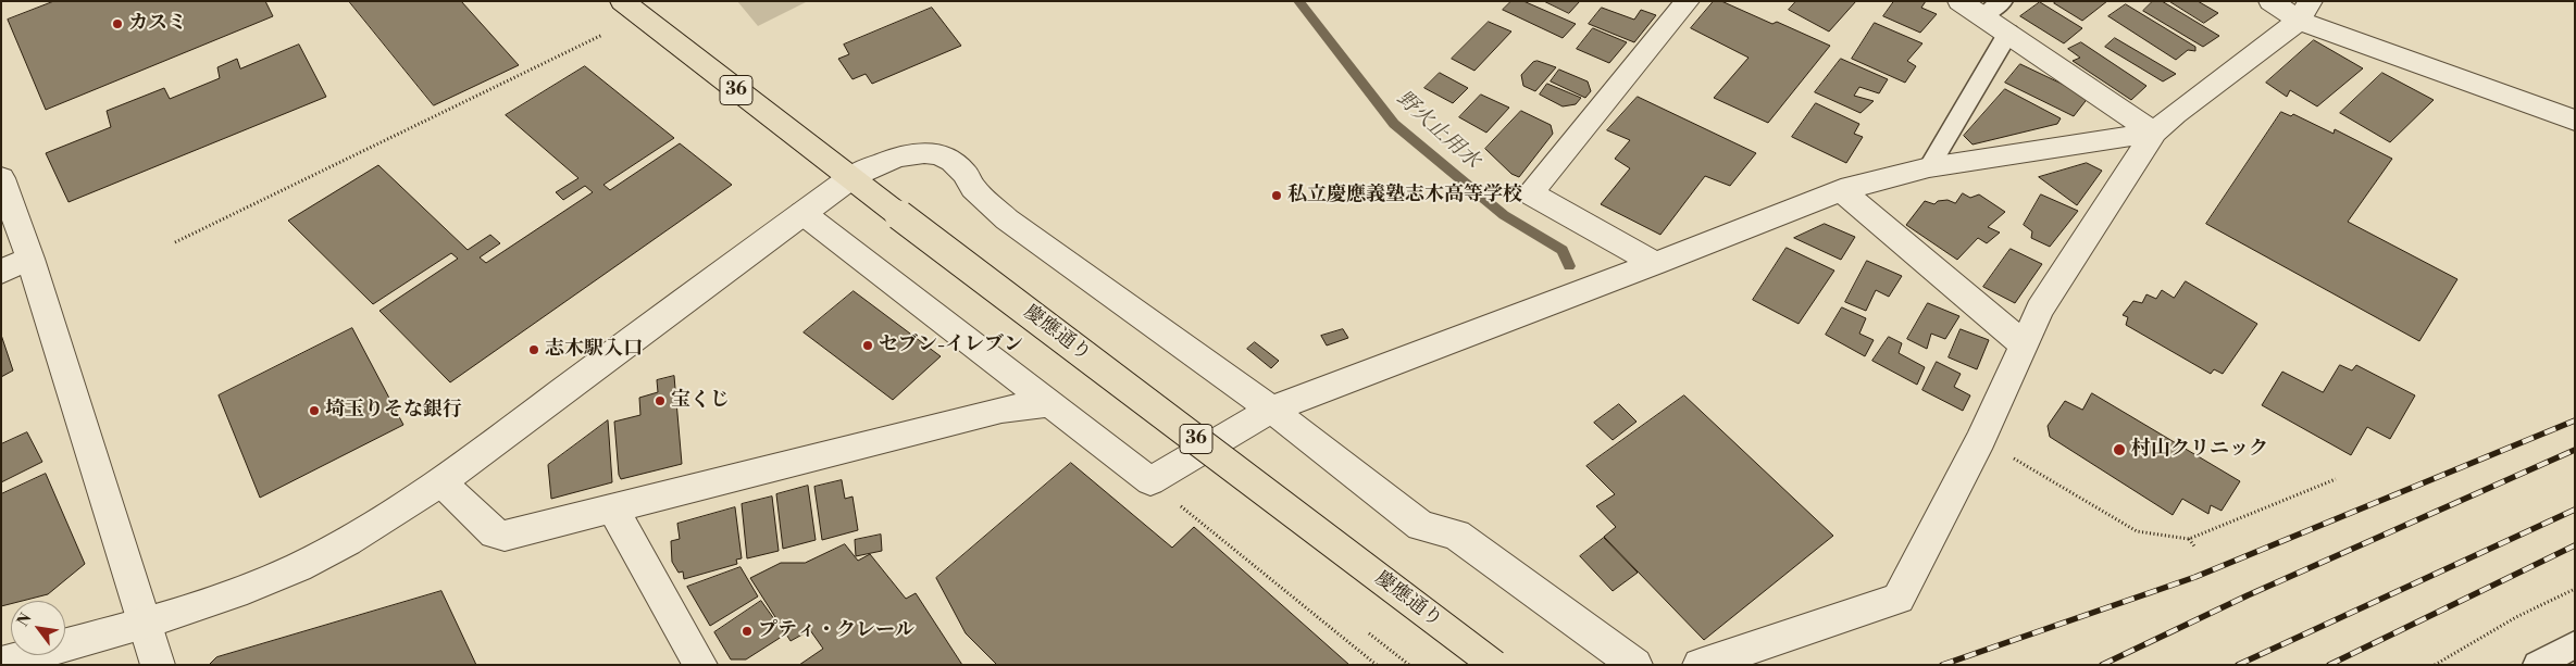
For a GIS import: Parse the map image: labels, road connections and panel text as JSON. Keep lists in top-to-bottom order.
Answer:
{
  "streets": {
    "main road": ["36", "慶應通り"]
  },
  "water": ["野火止用水"],
  "places": [
    "カスミ",
    "私立慶應義塾志木高等学校",
    "セブン-イレブン",
    "志木駅入口",
    "宝くじ",
    "埼玉りそな銀行",
    "村山クリニック",
    "プティ・クレール"
  ],
  "north": "top left"
}
